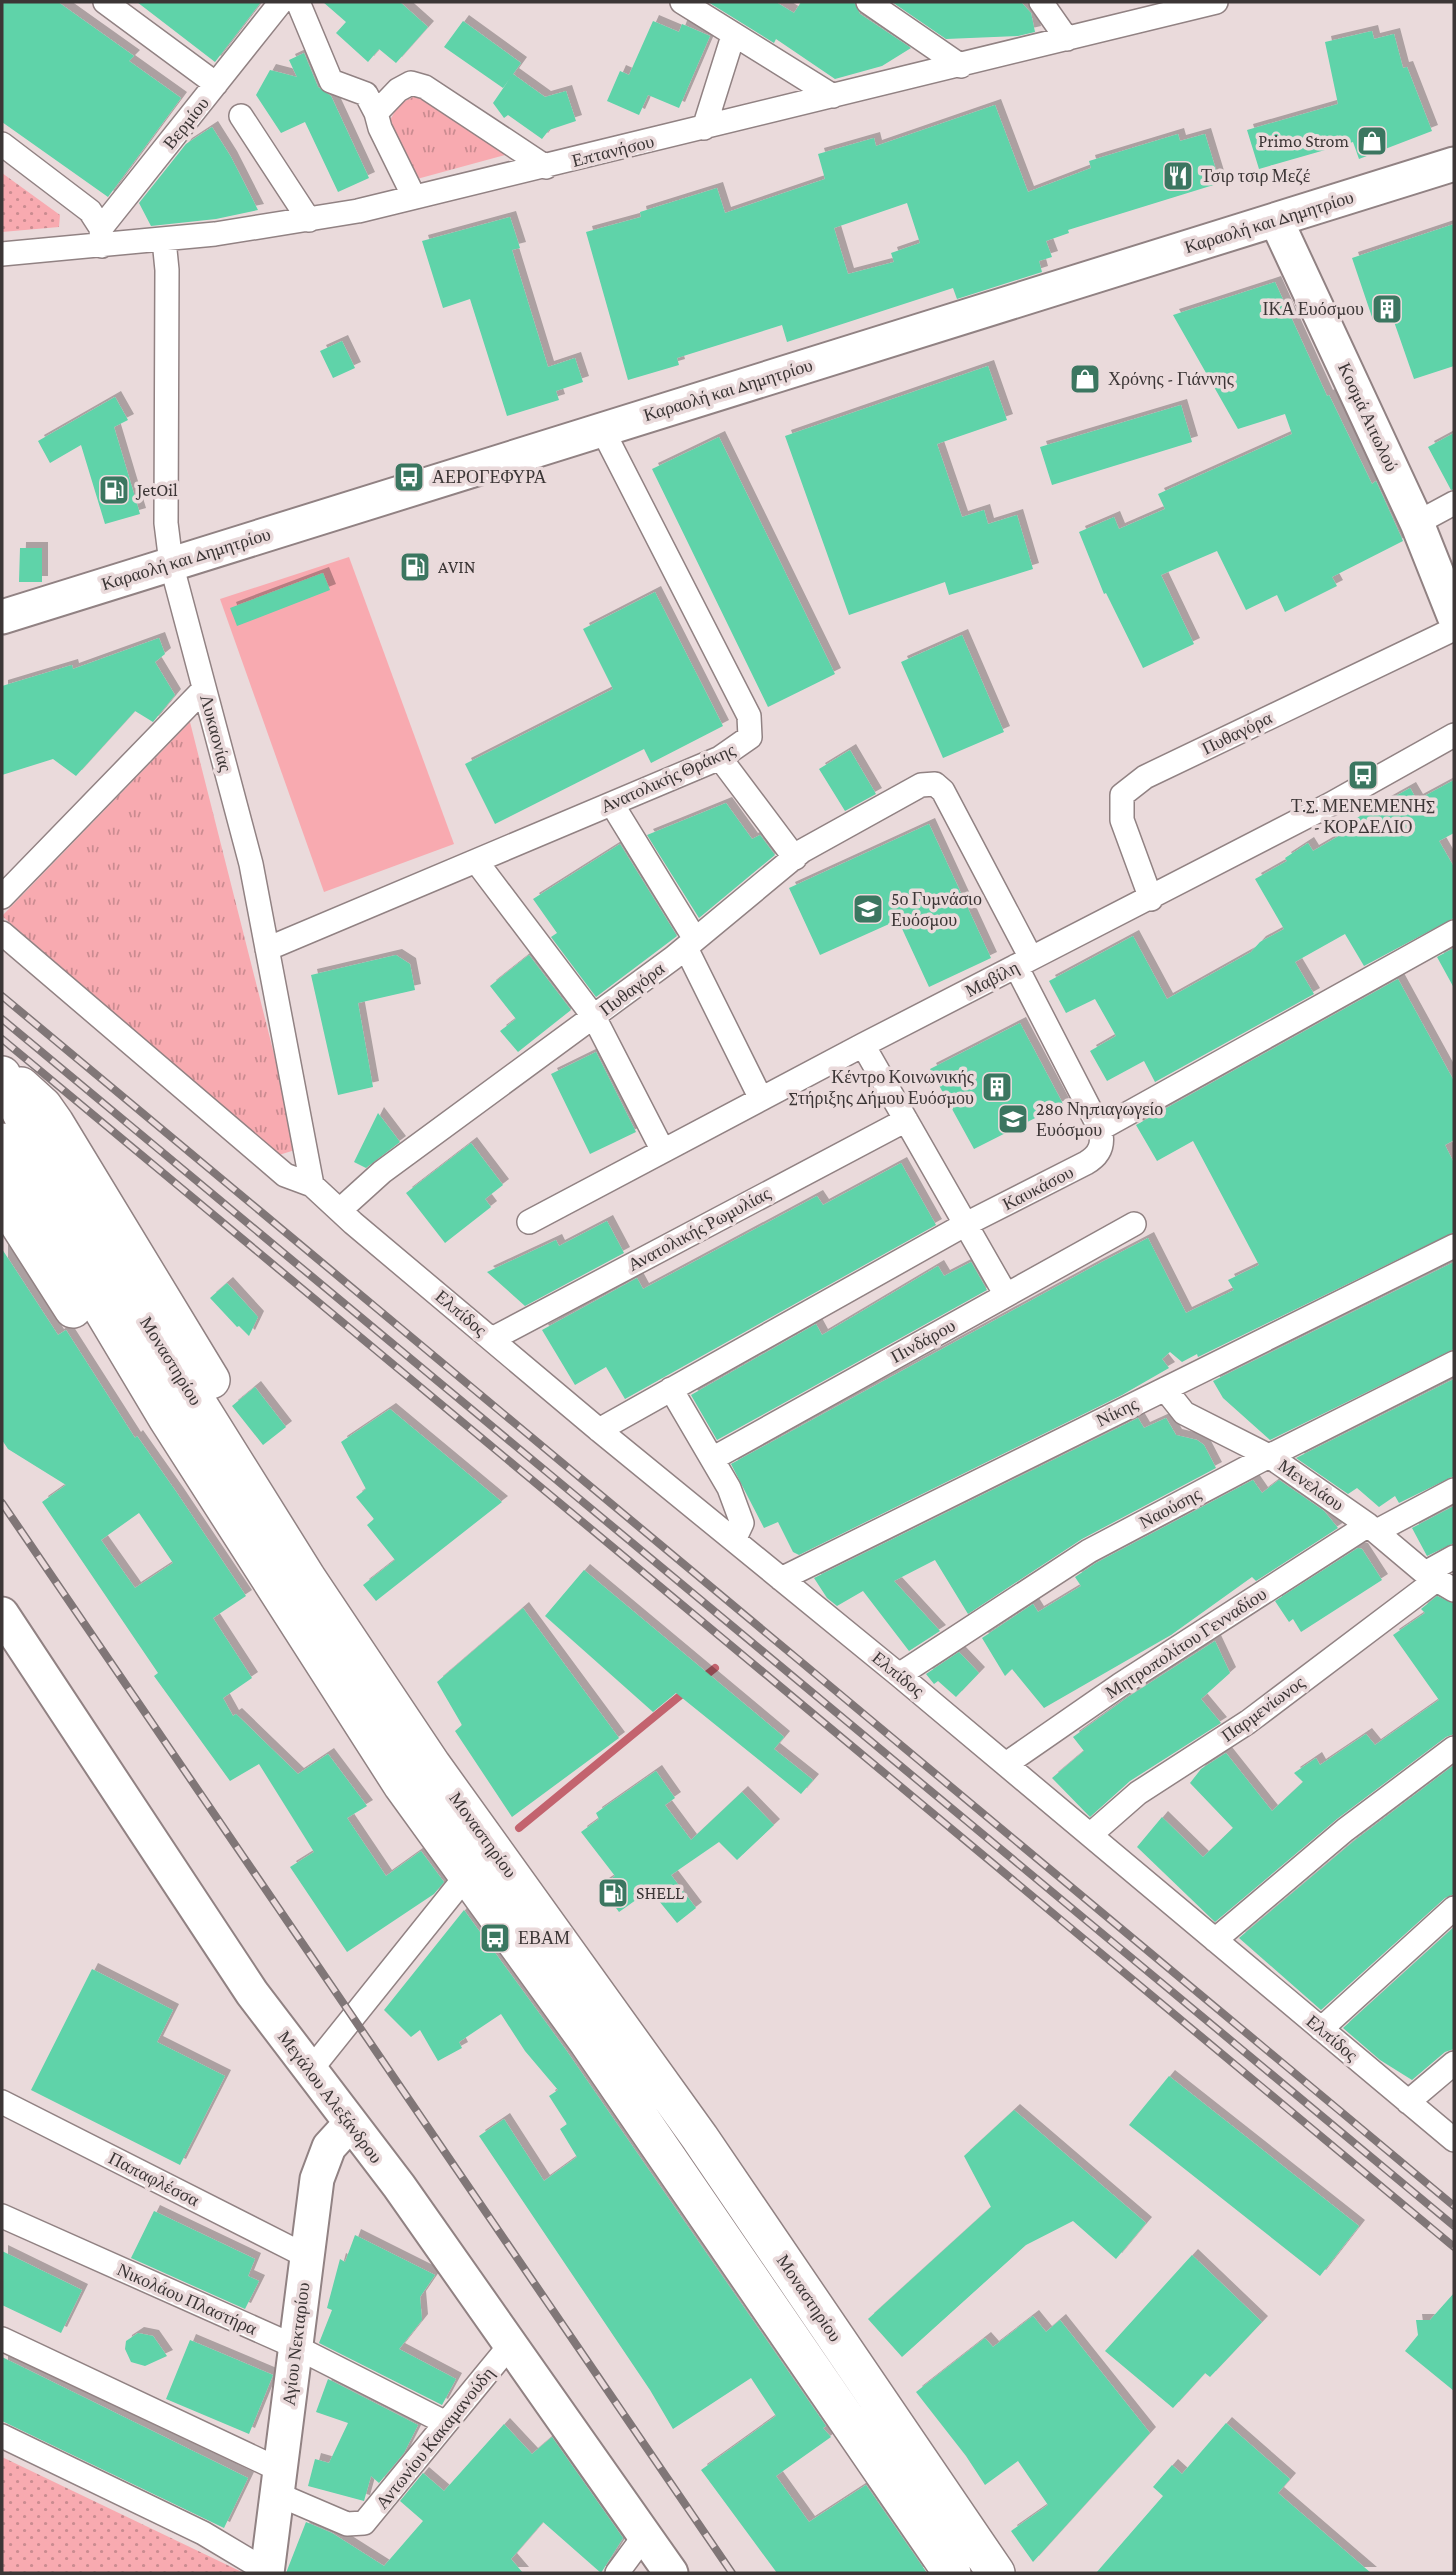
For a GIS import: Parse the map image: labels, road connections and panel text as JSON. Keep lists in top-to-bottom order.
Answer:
{
  "streets": {
    "main road": ["Μοναστηρίου"],
    "street": [
      "Βερμίου",
      "Επτανήσου",
      "Καραολή και Δημητρίου",
      "Κοσμά Αιτωλού",
      "Λυκαονίας",
      "Πυθαγόρα",
      "Ανατολικής Θράκης",
      "Μαβίλη",
      "Καυκάσου",
      "Ανατολικής Ρωμυλίας",
      "Ελπίδος",
      "Πινδάρου",
      "Νίκης",
      "Μενελάου",
      "Ναούσης",
      "Μητροπολίτου Γενναδίου",
      "Παρμενίωνος",
      "Μεγάλου Αλεξάνδρου",
      "Παπαφλέσσα",
      "Νικολάου Πλαστήρα",
      "Αγίου Νεκταρίου",
      "Αντωνίου Κακαμανούδη"
    ]
  },
  "crossings": [
    ["Βερμίου", "Επτανήσου"],
    ["Επτανήσου", "Λυκαονίας"],
    ["Καραολή και Δημητρίου", "Κοσμά Αιτωλού"],
    ["Καραολή και Δημητρίου", "Λυκαονίας"],
    ["Καραολή και Δημητρίου", "Ανατολικής Θράκης"],
    ["Λυκαονίας", "Ανατολικής Θράκης"],
    ["Πυθαγόρα", "Μαβίλη"],
    ["Πυθαγόρα", "Ελπίδος"],
    ["Καυκάσου", "Ελπίδος"],
    ["Ανατολικής Ρωμυλίας", "Ελπίδος"],
    ["Ελπίδος", "Νίκης"],
    ["Ελπίδος", "Ναούσης"],
    ["Ελπίδος", "Μητροπολίτου Γενναδίου"],
    ["Ελπίδος", "Παρμενίωνος"],
    ["Νίκης", "Μενελάου"],
    ["Μενελάου", "Ναούσης"],
    ["Μενελάου", "Μητροπολίτου Γενναδίου"],
    ["Μενελάου", "Παρμενίωνος"],
    ["Μεγάλου Αλεξάνδρου", "Αγίου Νεκταρίου"],
    ["Μεγάλου Αλεξάνδρου", "Αντωνίου Κακαμανούδη"],
    ["Παπαφλέσσα", "Αγίου Νεκταρίου"],
    ["Νικολάου Πλαστήρα", "Αγίου Νεκταρίου"],
    ["Νικολάου Πλαστήρα", "Αντωνίου Κακαμανούδη"],
    ["Αγίου Νεκταρίου", "Αντωνίου Κακαμανούδη"]
  ],
  "places": {
    "shop": ["Primo Strom", "Χρόνης - Γιάννης"],
    "restaurant": ["Τσιρ τσιρ Μεζέ"],
    "building": ["ΙΚΑ Ευόσμου", "Κέντρο Κοινωνικής Στήριξης Δήμου Ευόσμου"],
    "bus stop": ["ΑΕΡΟΓΕΦΥΡΑ", "Τ.Σ. ΜΕΝΕΜΕΝΗΣ - ΚΟΡΔΕΛΙΟ", "ΕΒΑΜ"],
    "fuel station": ["JetOil", "AVIN", "SHELL"],
    "school or university": ["5ο Γυμνάσιο Ευόσμου", "28ο Νηπιαγωγείο Ευόσμου"]
  }
}
